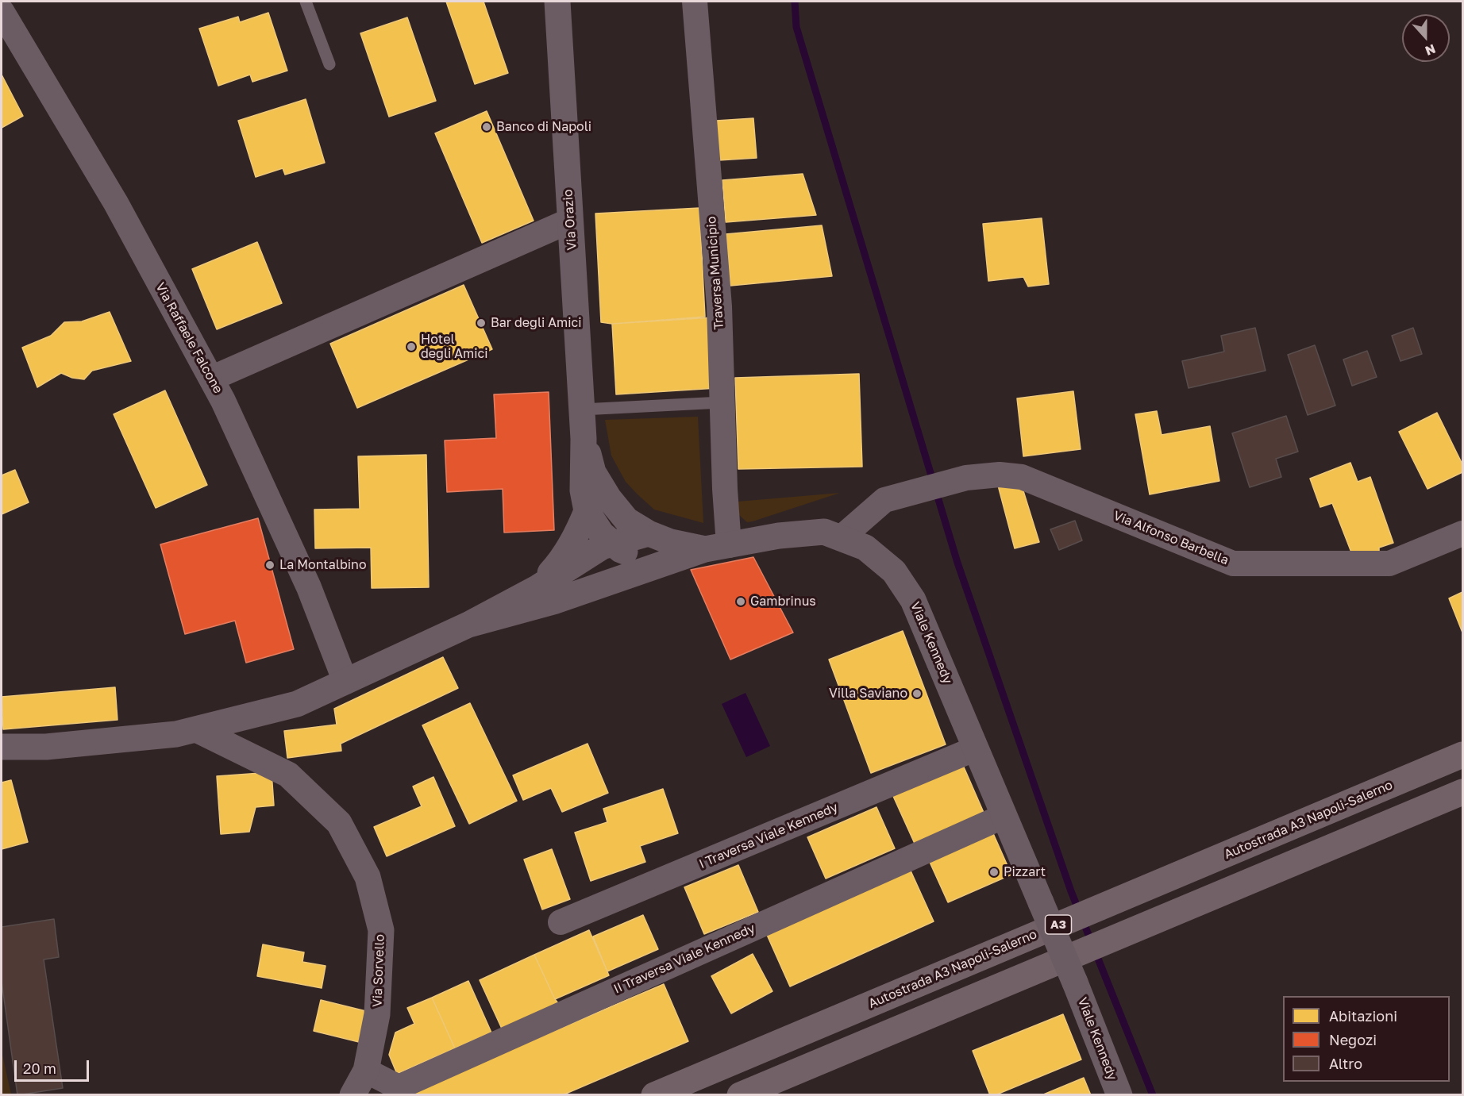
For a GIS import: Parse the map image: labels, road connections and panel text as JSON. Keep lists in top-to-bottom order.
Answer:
{
  "streets": {
    "highway": ["Autostrada A3 Napoli-Salerno", "A3"],
    "street": [
      "Via Orazio",
      "Traversa Municipio",
      "Via Raffaele Falcone",
      "Via Alfonso Barbella",
      "Viale Kennedy",
      "I Traversa Viale Kennedy",
      "II Traversa Viale Kennedy",
      "Via Sorvello"
    ]
  },
  "crossings": [
    ["Traversa Municipio", "Viale Kennedy"],
    ["Via Alfonso Barbella", "Viale Kennedy"],
    ["Viale Kennedy", "I Traversa Viale Kennedy"],
    ["Viale Kennedy", "II Traversa Viale Kennedy"],
    ["II Traversa Viale Kennedy", "Via Sorvello"]
  ],
  "places": [
    "Banco di Napoli",
    "Bar degli Amici",
    "Hotel degli Amici",
    "La Montalbino",
    "Gambrinus",
    "Villa Saviano",
    "Pizzart"
  ],
  "legend": ["Abitazioni", "Negozi", "Altro"],
  "scale_bar": "20 m",
  "north": "bottom"
}
